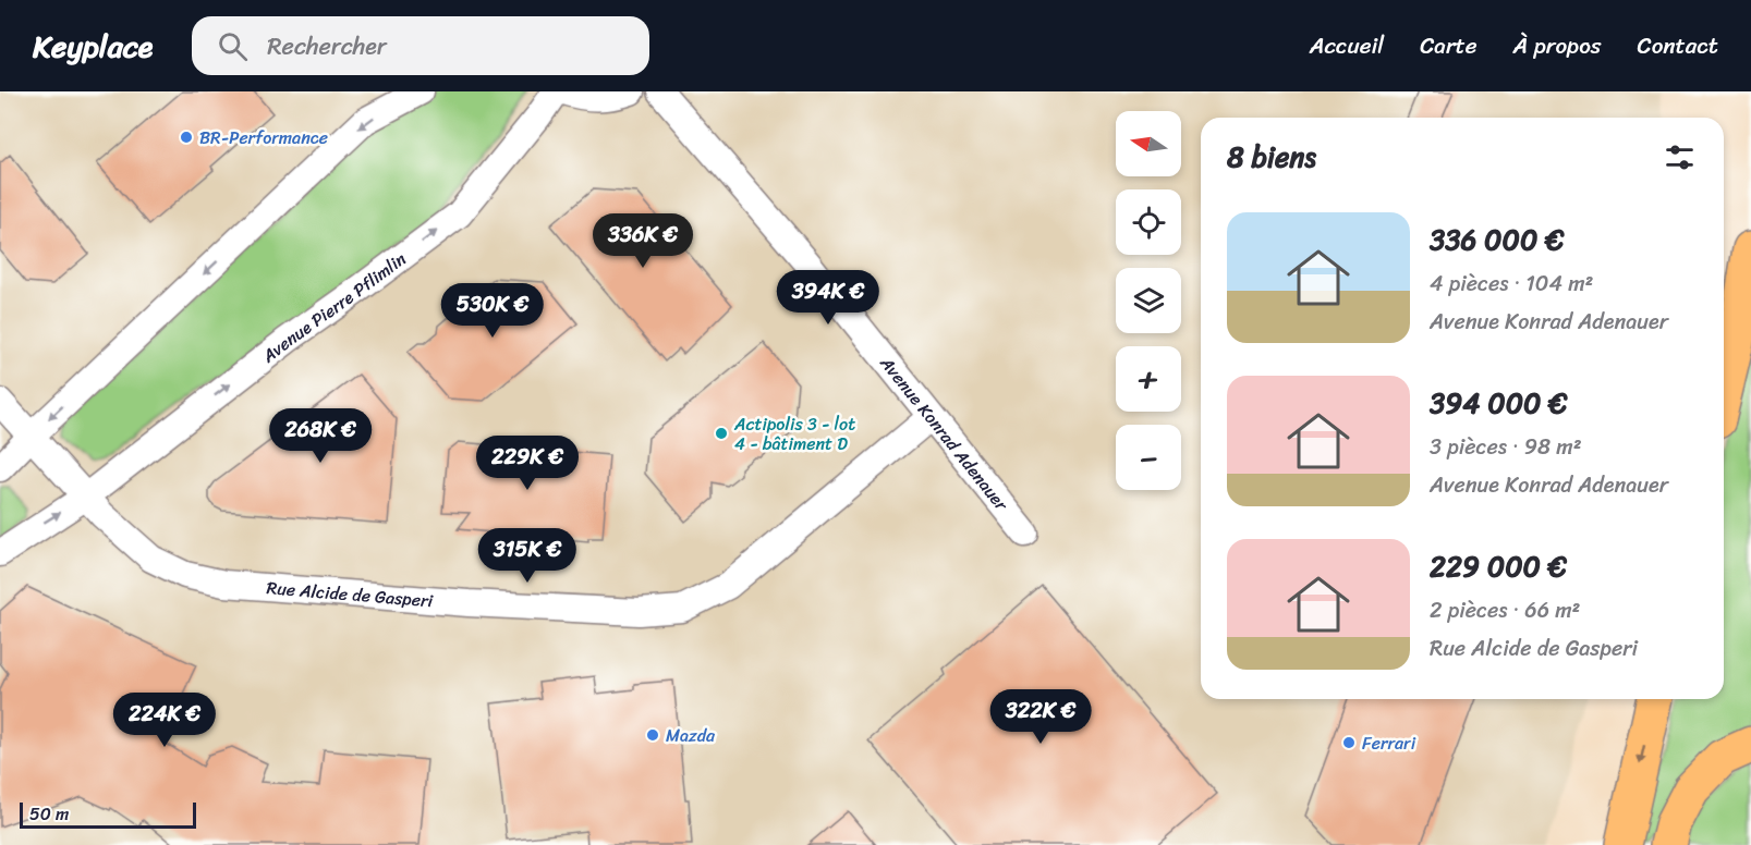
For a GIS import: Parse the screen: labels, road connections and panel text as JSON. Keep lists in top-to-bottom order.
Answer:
{
  "streets": {
    "street": ["Avenue Pierre Pflimlin", "Avenue Konrad Adenauer", "Rue Alcide de Gasperi"]
  },
  "crossings": [
    ["Avenue Pierre Pflimlin", "Rue Alcide de Gasperi"],
    ["Avenue Konrad Adenauer", "Rue Alcide de Gasperi"]
  ],
  "places": [
    "BR-Performance",
    "Actipolis 3 - lot 4 - bâtiment D",
    "Mazda",
    "Ferrari"
  ],
  "scale_bar": "50 m",
  "north": "left",
  "page": {
    "header": "Keyplace",
    "search": "Rechercher",
    "nav": [
      "Accueil",
      "Carte",
      "À propos",
      "Contact"
    ],
    "map_buttons": ["+", "−"],
    "heading": "8 biens",
    "list": [
      {
        "name": "336 000 €",
        "note": "4 pièces · 104 m² · Avenue Konrad Adenauer"
      },
      {
        "name": "394 000 €",
        "note": "3 pièces · 98 m² · Avenue Konrad Adenauer"
      },
      {
        "name": "229 000 €",
        "note": "2 pièces · 66 m² · Rue Alcide de Gasperi"
      }
    ],
    "price": [
      "336K €",
      "394K €",
      "530K €",
      "268K €",
      "229K €",
      "315K €",
      "322K €",
      "224K €"
    ],
    "scale": "50 m"
  }
}
